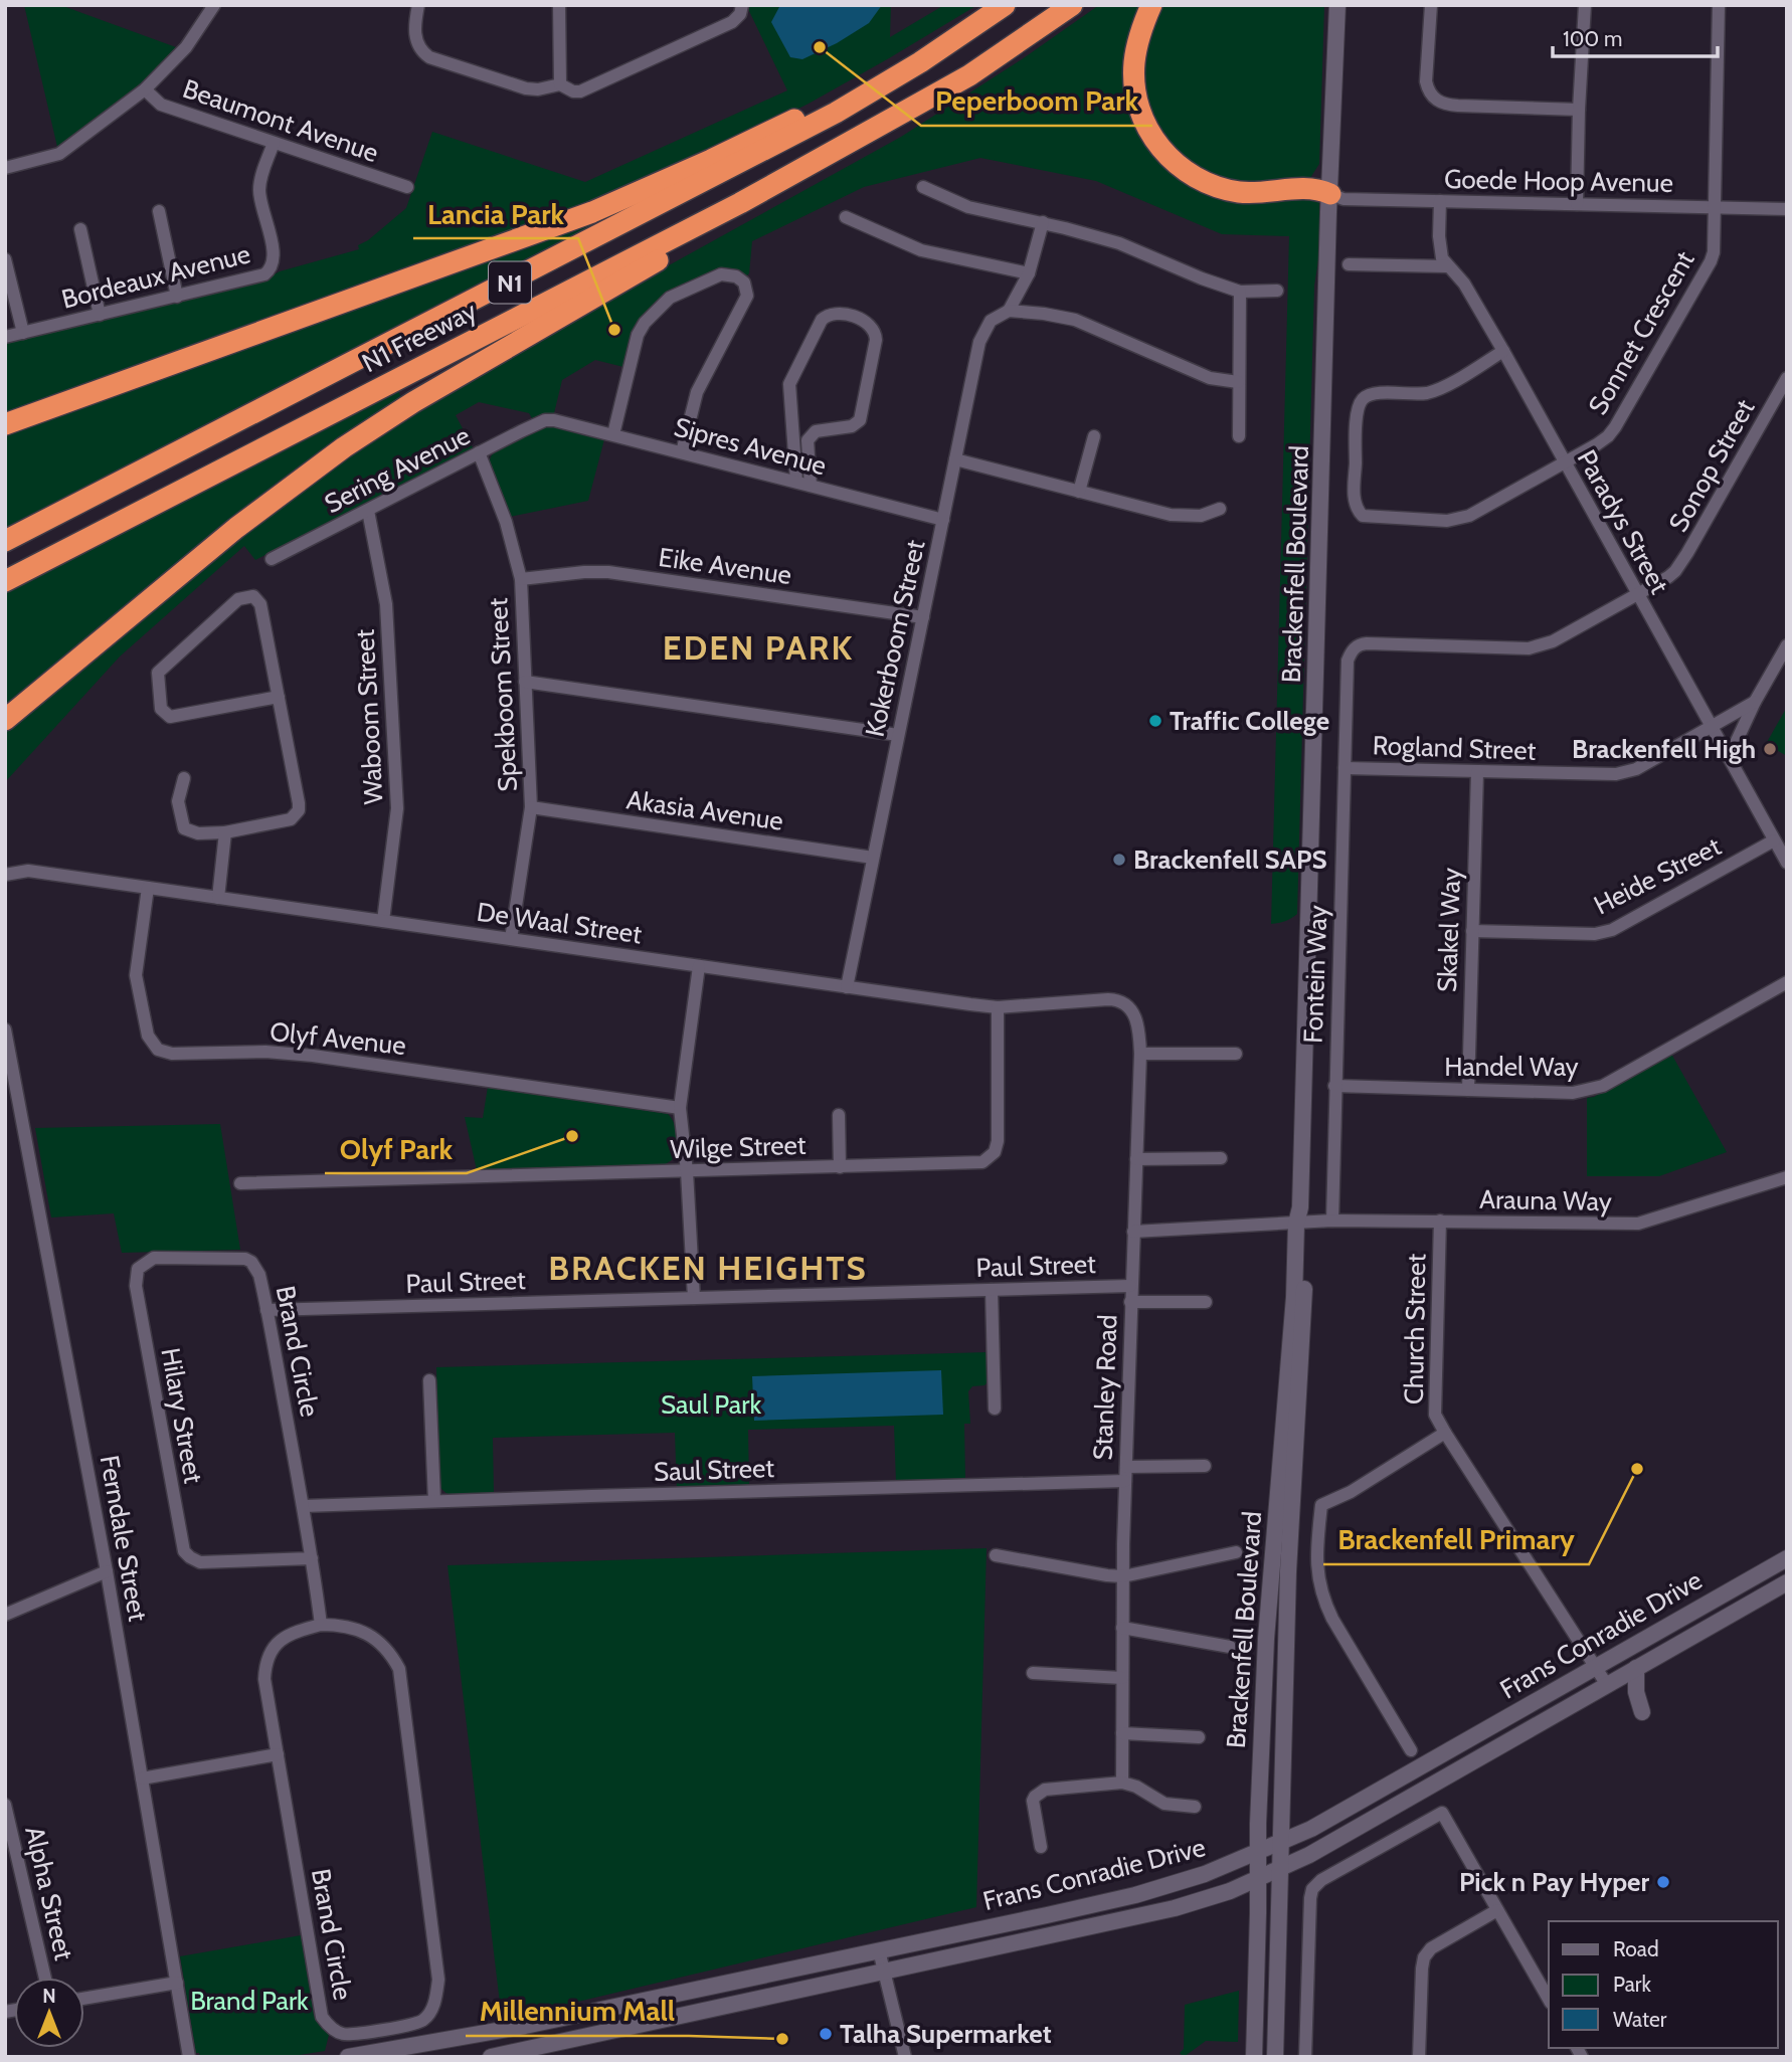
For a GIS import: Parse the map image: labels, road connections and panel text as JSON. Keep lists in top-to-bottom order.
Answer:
{
  "streets": {
    "highway": ["N1", "N1 Freeway"],
    "street": [
      "Beaumont Avenue",
      "Goede Hoop Avenue",
      "Bordeaux Avenue",
      "Sonnet Crescent",
      "Sipres Avenue",
      "Sonop Street",
      "Sering Avenue",
      "Paradys Street",
      "Brackenfell Boulevard",
      "Eike Avenue",
      "Kokerboom Street",
      "Spekboom Street",
      "Waboom Street",
      "Rogland Street",
      "Akasia Avenue",
      "Heide Street",
      "De Waal Street",
      "Skakel Way",
      "Fontein Way",
      "Olyf Avenue",
      "Handel Way",
      "Wilge Street",
      "Arauna Way",
      "Paul Street",
      "Church Street",
      "Brand Circle",
      "Stanley Road",
      "Hilary Street",
      "Saul Street",
      "Ferndale Street",
      "Frans Conradie Drive",
      "Alpha Street"
    ]
  },
  "crossings": [
    ["Beaumont Avenue", "Bordeaux Avenue"],
    ["Goede Hoop Avenue", "Sonnet Crescent"],
    ["Goede Hoop Avenue", "Paradys Street"],
    ["Goede Hoop Avenue", "Brackenfell Boulevard"],
    ["Sonnet Crescent", "Paradys Street"],
    ["Sipres Avenue", "Sering Avenue"],
    ["Sipres Avenue", "Kokerboom Street"],
    ["Sonop Street", "Paradys Street"],
    ["Sonop Street", "Fontein Way"],
    ["Sering Avenue", "Spekboom Street"],
    ["Sering Avenue", "Waboom Street"],
    ["Paradys Street", "Rogland Street"],
    ["Paradys Street", "Heide Street"],
    ["Brackenfell Boulevard", "Arauna Way"],
    ["Brackenfell Boulevard", "Frans Conradie Drive"],
    ["Eike Avenue", "Kokerboom Street"],
    ["Eike Avenue", "Spekboom Street"],
    ["Kokerboom Street", "Akasia Avenue"],
    ["Kokerboom Street", "De Waal Street"],
    ["Spekboom Street", "Akasia Avenue"],
    ["Spekboom Street", "De Waal Street"],
    ["Waboom Street", "De Waal Street"],
    ["Rogland Street", "Skakel Way"],
    ["Rogland Street", "Fontein Way"],
    ["Heide Street", "Skakel Way"],
    ["De Waal Street", "Olyf Avenue"],
    ["De Waal Street", "Wilge Street"],
    ["De Waal Street", "Stanley Road"],
    ["Skakel Way", "Handel Way"],
    ["Fontein Way", "Handel Way"],
    ["Fontein Way", "Arauna Way"],
    ["Arauna Way", "Church Street"],
    ["Paul Street", "Brand Circle"],
    ["Paul Street", "Stanley Road"],
    ["Church Street", "Frans Conradie Drive"],
    ["Brand Circle", "Hilary Street"],
    ["Brand Circle", "Saul Street"],
    ["Stanley Road", "Saul Street"]
  ],
  "districts": ["EDEN PARK", "BRACKEN HEIGHTS"],
  "parks": ["Saul Park", "Brand Park"],
  "places": [
    "Peperboom Park",
    "Lancia Park",
    "Traffic College",
    "Brackenfell High",
    "Brackenfell SAPS",
    "Olyf Park",
    "Brackenfell Primary",
    "Pick n Pay Hyper",
    "Talha Supermarket",
    "Millennium Mall"
  ],
  "legend": ["Road", "Park", "Water"],
  "scale_bar": "100 m",
  "north": "top"
}
